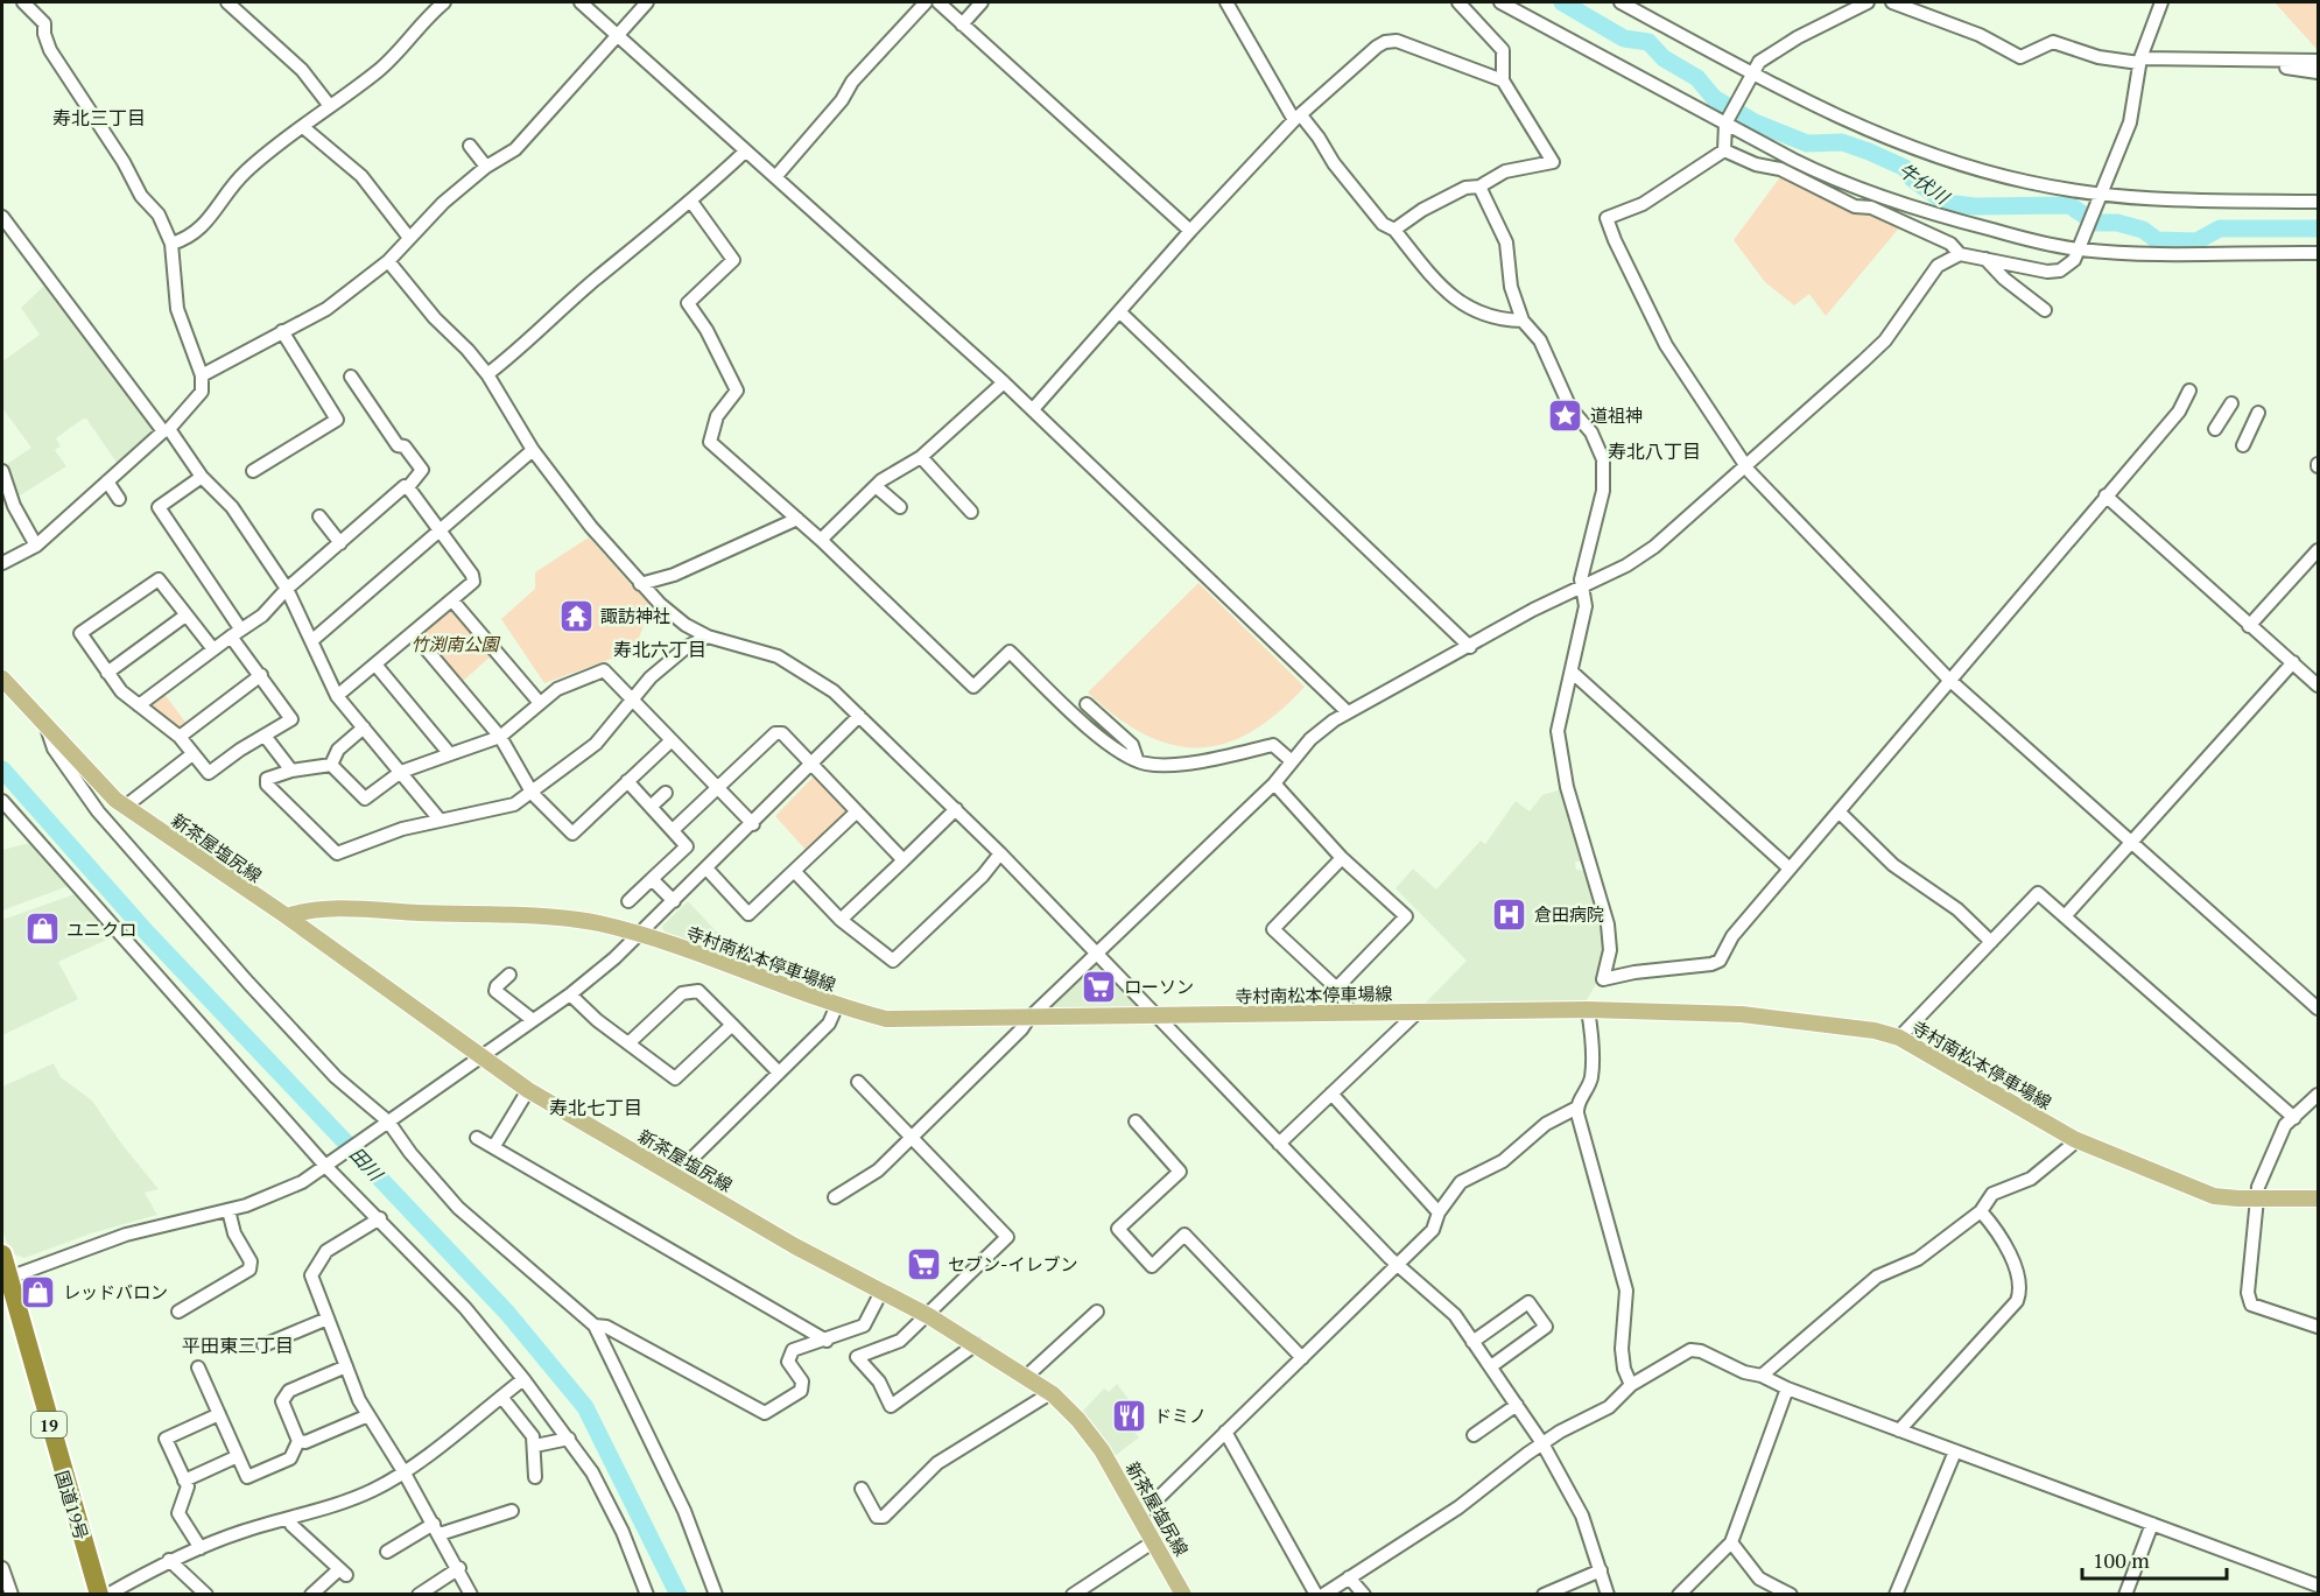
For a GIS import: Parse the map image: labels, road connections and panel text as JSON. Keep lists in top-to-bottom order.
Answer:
{
  "streets": {
    "highway": ["19", "国道19号"],
    "main road": ["新茶屋塩尻線", "寺村南松本停車場線"]
  },
  "crossings": [
    ["新茶屋塩尻線", "寺村南松本停車場線"]
  ],
  "districts": [
    "寿北三丁目",
    "寿北八丁目",
    "寿北六丁目",
    "寿北七丁目",
    "平田東三丁目"
  ],
  "water": ["牛伏川", "田川"],
  "parks": ["竹渕南公園"],
  "places": {
    "place": ["道祖神"],
    "temple": ["諏訪神社"],
    "hospital": ["倉田病院"],
    "shop": ["ユニクロ", "レッドバロン"],
    "supermarket": ["ローソン", "セブン-イレブン"],
    "restaurant": ["ドミノ"]
  },
  "scale_bar": "100 m"
}
